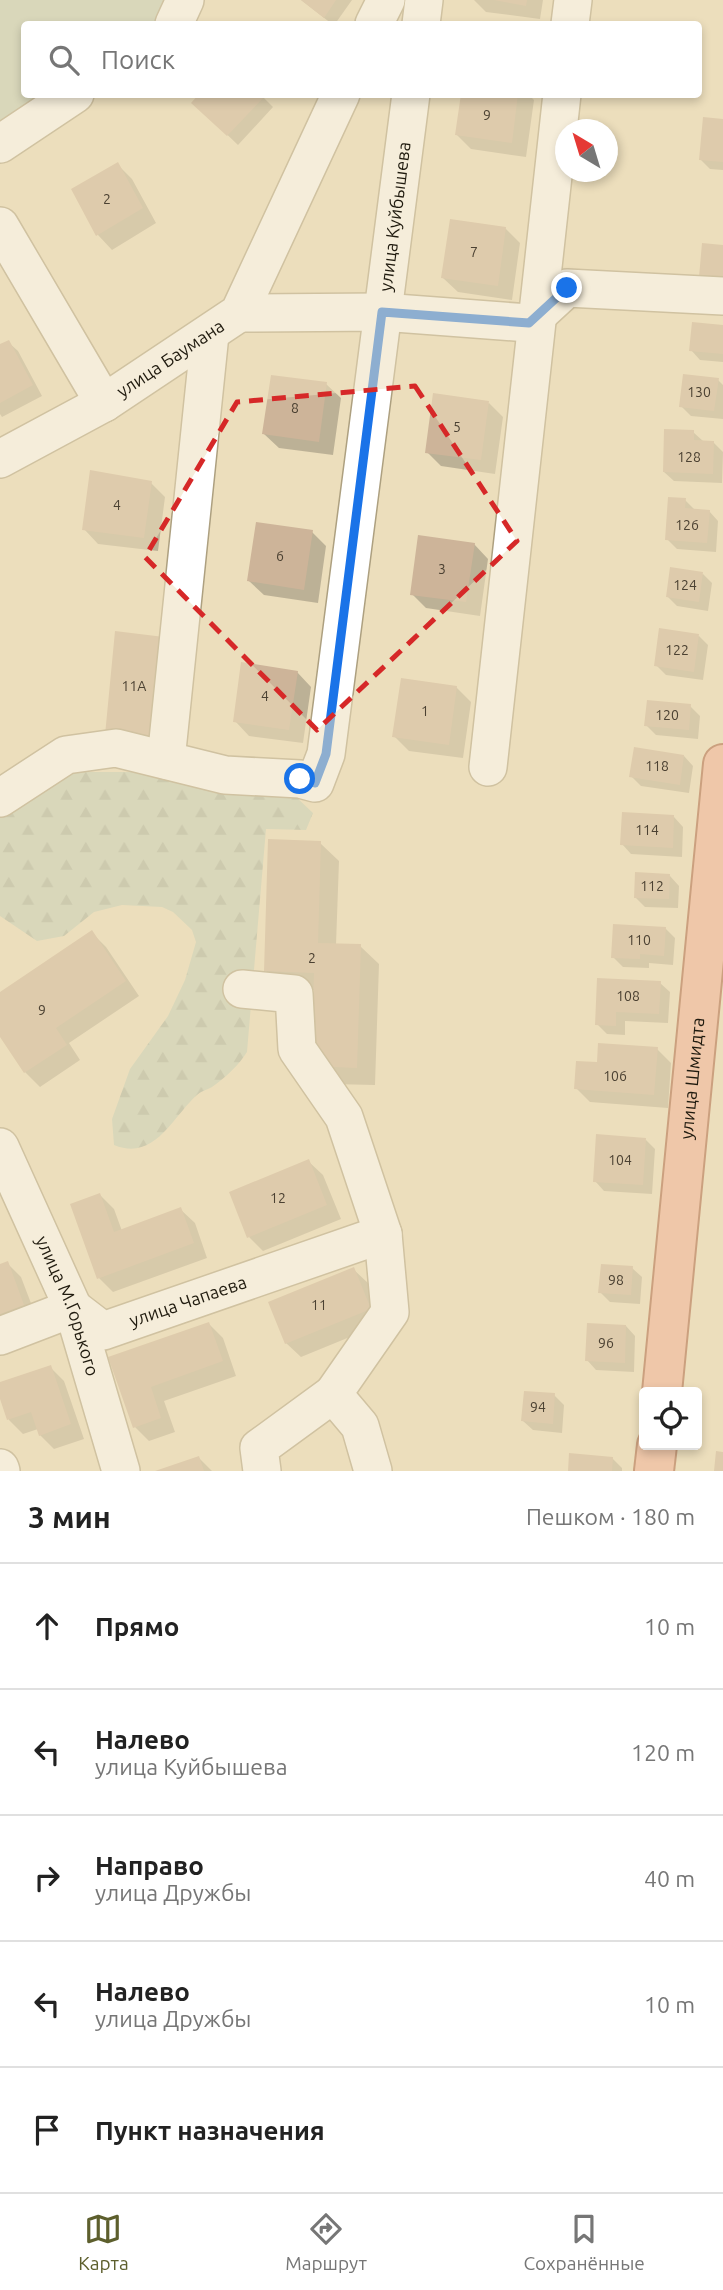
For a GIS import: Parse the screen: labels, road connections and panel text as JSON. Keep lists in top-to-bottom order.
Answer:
{
  "streets": {
    "main road": ["улица Шмидта"],
    "street": [
      "улица Куйбышева",
      "улица Баумана",
      "улица Чапаева",
      "улица М.Горького"
    ]
  },
  "crossings": [
    ["улица Чапаева", "улица М.Горького"]
  ],
  "house_numbers": [
    "9",
    "2",
    "7",
    "130",
    "8",
    "5",
    "128",
    "4",
    "126",
    "6",
    "3",
    "124",
    "122",
    "11А",
    "4",
    "1",
    "120",
    "118",
    "114",
    "112",
    "110",
    "2",
    "108",
    "9",
    "106",
    "104",
    "12",
    "98",
    "11",
    "96",
    "94"
  ],
  "north": "top left",
  "page": {
    "search": "Поиск",
    "heading": ["3 мин", "Пешком · 180 m"],
    "list": [
      ["Прямо", "10 m"],
      ["Налево", "улица Куйбышева", "120 m"],
      ["Направо", "улица Дружбы", "40 m"],
      ["Налево", "улица Дружбы", "10 m"],
      "Пункт назначения"
    ],
    "nav": ["Карта", "Маршрут", "Сохранённые"]
  }
}
